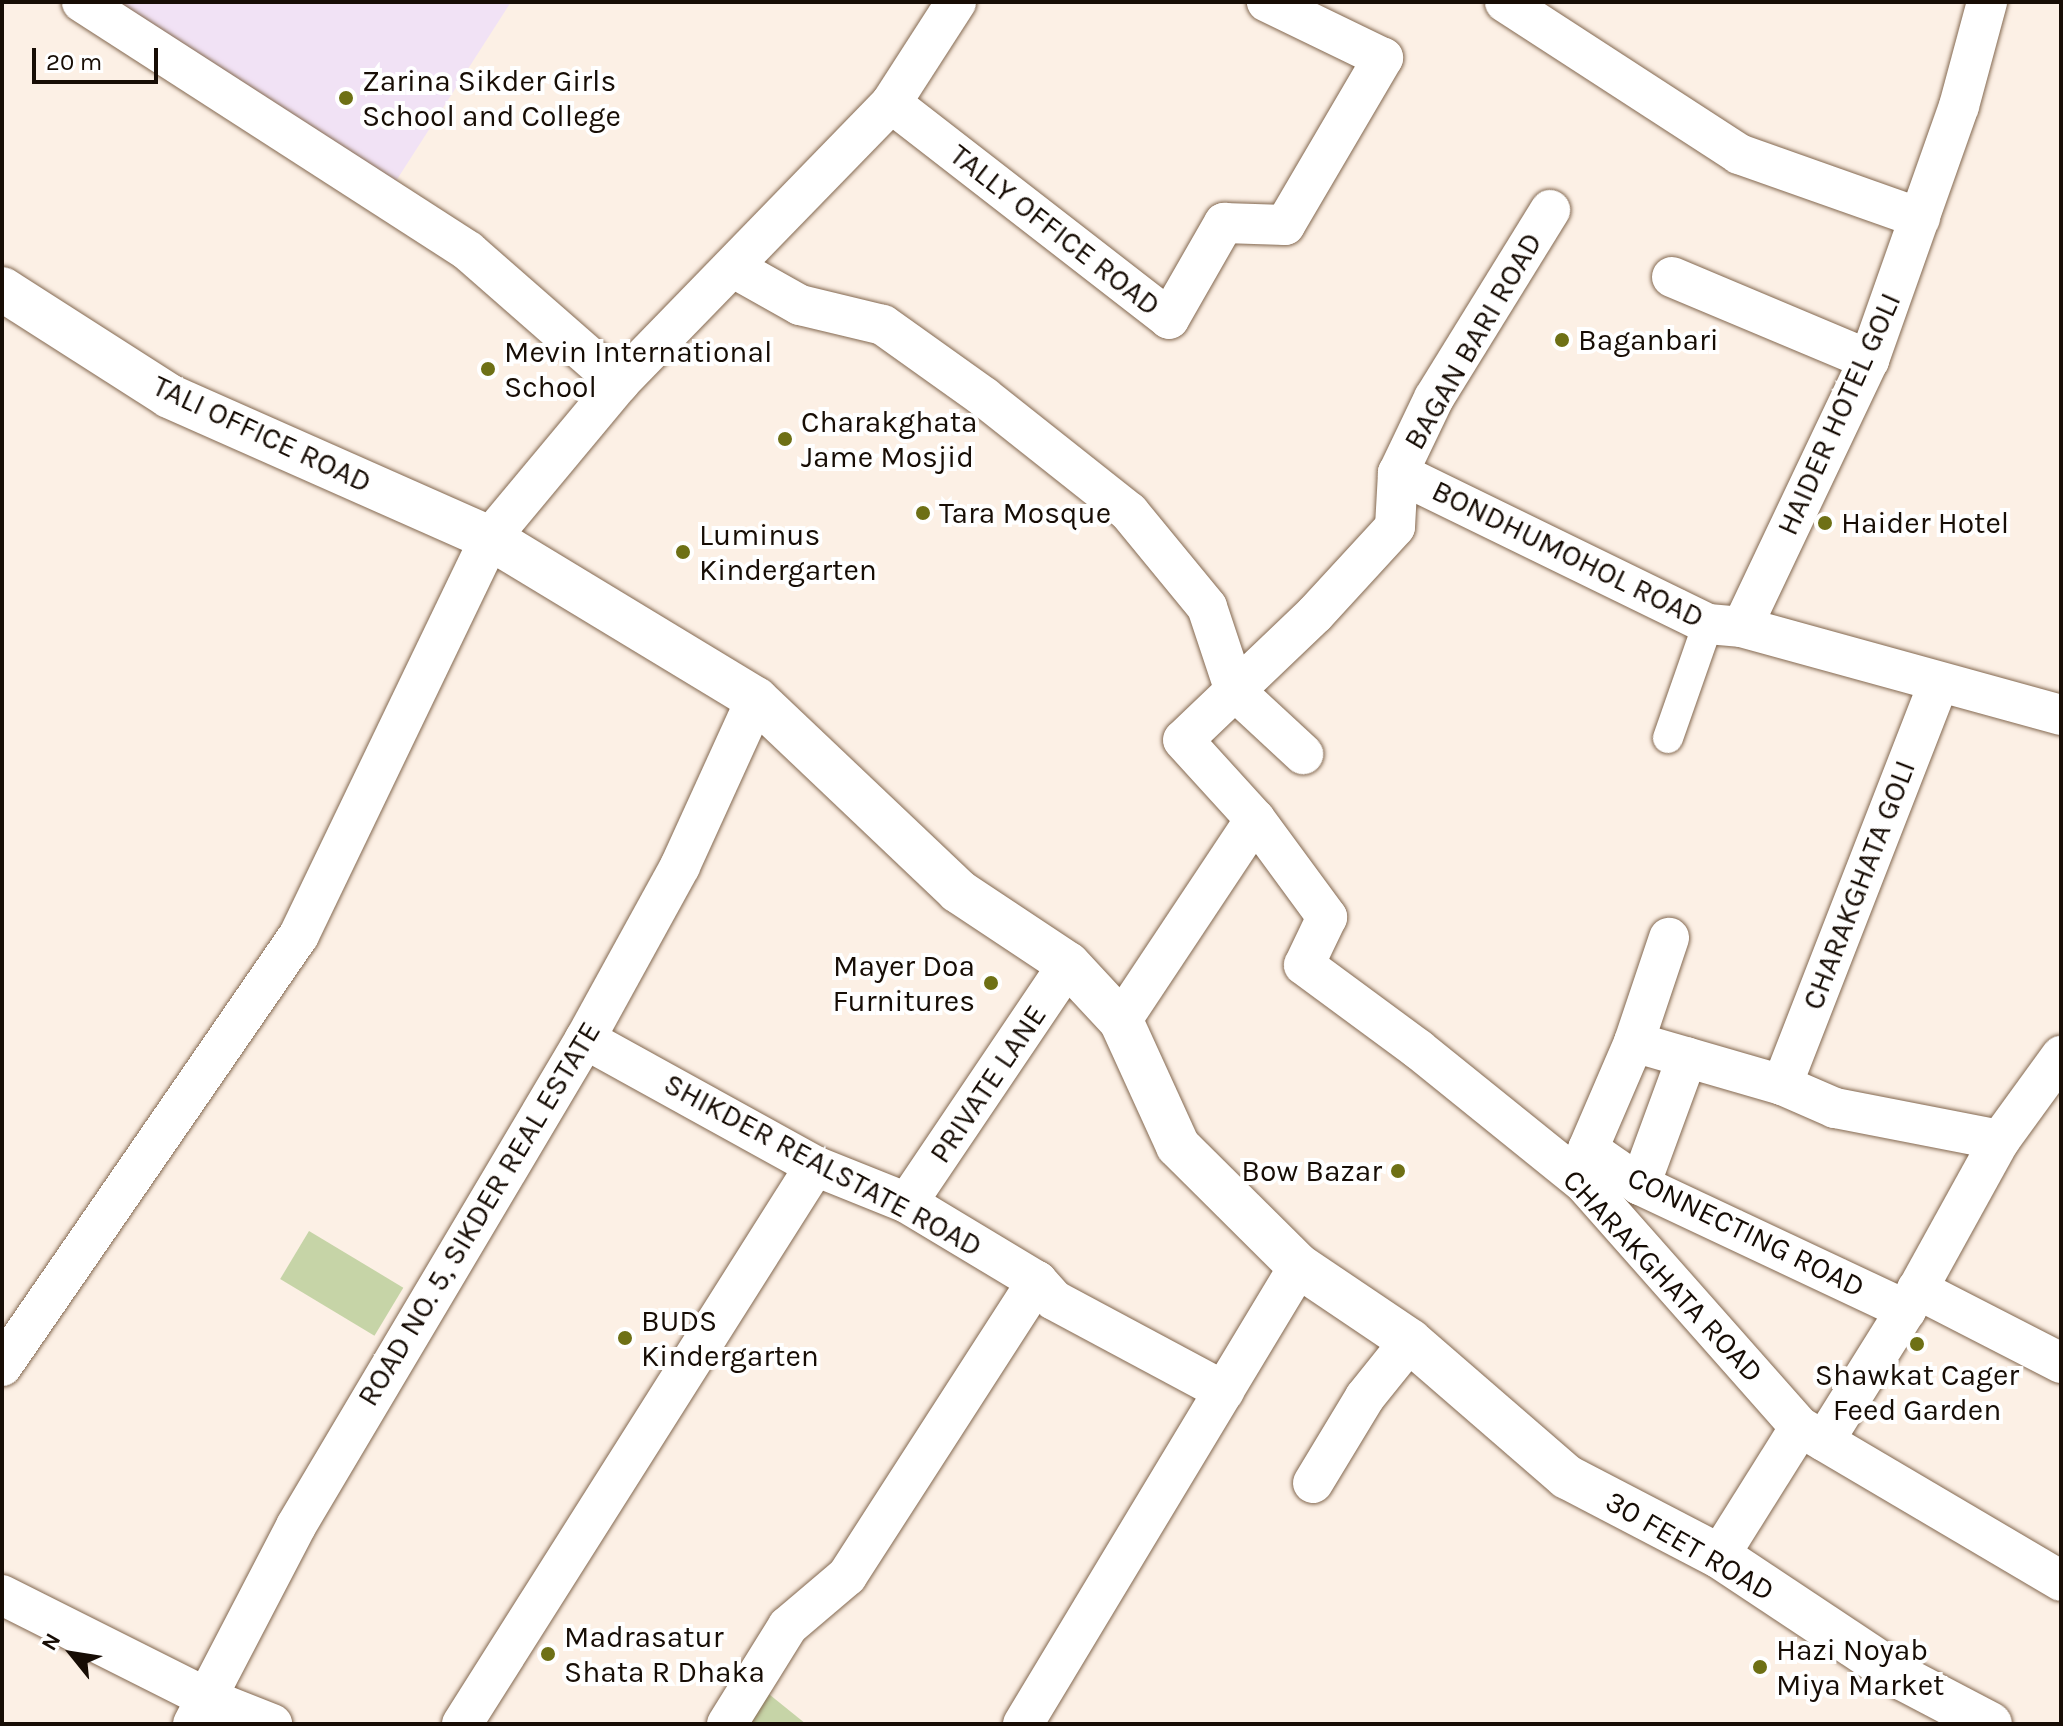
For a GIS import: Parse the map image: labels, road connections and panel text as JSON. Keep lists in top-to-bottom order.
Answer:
{
  "streets": {
    "street": [
      "TALLY OFFICE ROAD",
      "BAGAN BARI ROAD",
      "HAIDER HOTEL GOLI",
      "TALI OFFICE ROAD",
      "BONDHUMOHOL ROAD",
      "CHARAKGHATA GOLI",
      "PRIVATE LANE",
      "SHIKDER REALSTATE ROAD",
      "ROAD NO. 5, SIKDER REAL ESTATE",
      "CONNECTING ROAD",
      "CHARAKGHATA ROAD",
      "30 FEET ROAD"
    ]
  },
  "crossings": [
    ["BAGAN BARI ROAD", "BONDHUMOHOL ROAD"],
    ["HAIDER HOTEL GOLI", "BONDHUMOHOL ROAD"],
    ["TALI OFFICE ROAD", "PRIVATE LANE"],
    ["TALI OFFICE ROAD", "ROAD NO. 5, SIKDER REAL ESTATE"],
    ["TALI OFFICE ROAD", "30 FEET ROAD"],
    ["BONDHUMOHOL ROAD", "CHARAKGHATA GOLI"],
    ["BONDHUMOHOL ROAD", "CHARAKGHATA ROAD"],
    ["PRIVATE LANE", "SHIKDER REALSTATE ROAD"],
    ["PRIVATE LANE", "30 FEET ROAD"],
    ["SHIKDER REALSTATE ROAD", "ROAD NO. 5, SIKDER REAL ESTATE"],
    ["CONNECTING ROAD", "CHARAKGHATA ROAD"]
  ],
  "places": [
    "Zarina Sikder Girls School and College",
    "Baganbari",
    "Mevin International School",
    "Charakghata Jame Mosjid",
    "Tara Mosque",
    "Haider Hotel",
    "Luminus Kindergarten",
    "Mayer Doa Furnitures",
    "Bow Bazar",
    "BUDS Kindergarten",
    "Shawkat Cager Feed Garden",
    "Madrasatur Shata R Dhaka",
    "Hazi Noyab Miya Market"
  ],
  "scale_bar": "20 m",
  "north": "top left"
}
